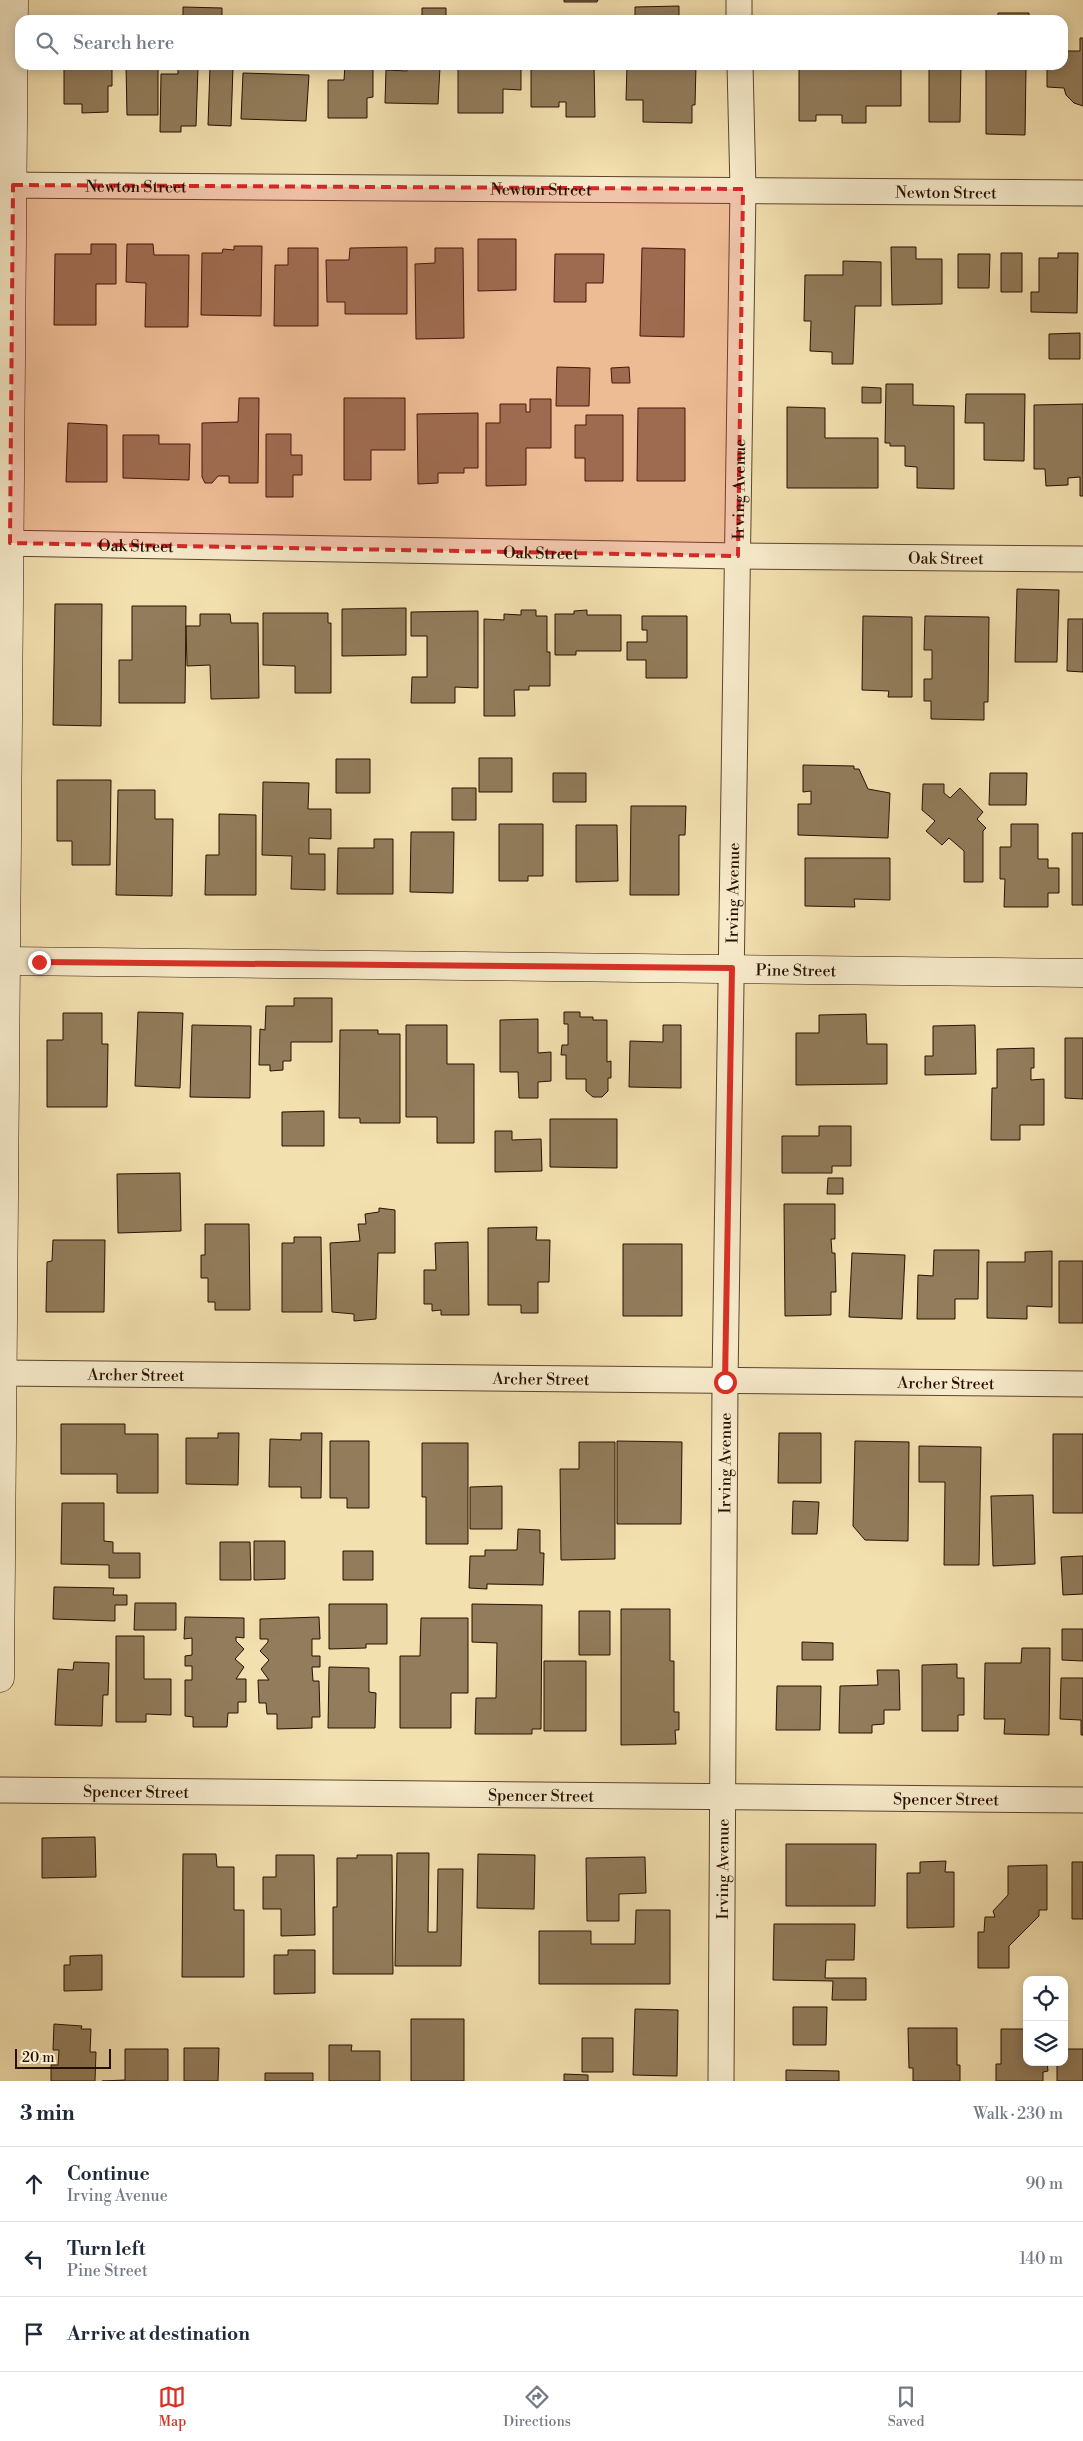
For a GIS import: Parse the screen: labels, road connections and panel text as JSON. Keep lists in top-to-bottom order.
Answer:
{
  "streets": {
    "street": [
      "Newton Street",
      "Irving Avenue",
      "Oak Street",
      "Pine Street",
      "Archer Street",
      "Spencer Street"
    ]
  },
  "crossings": [
    ["Newton Street", "Irving Avenue"],
    ["Irving Avenue", "Oak Street"],
    ["Irving Avenue", "Pine Street"],
    ["Irving Avenue", "Archer Street"],
    ["Irving Avenue", "Spencer Street"]
  ],
  "scale_bar": "20 m",
  "page": {
    "search": "Search here",
    "scale": "20 m",
    "heading": ["3 min", "Walk · 230 m"],
    "list": [
      ["Continue", "Irving Avenue", "90 m"],
      ["Turn left", "Pine Street", "140 m"],
      "Arrive at destination"
    ],
    "nav": ["Map", "Directions", "Saved"]
  }
}
